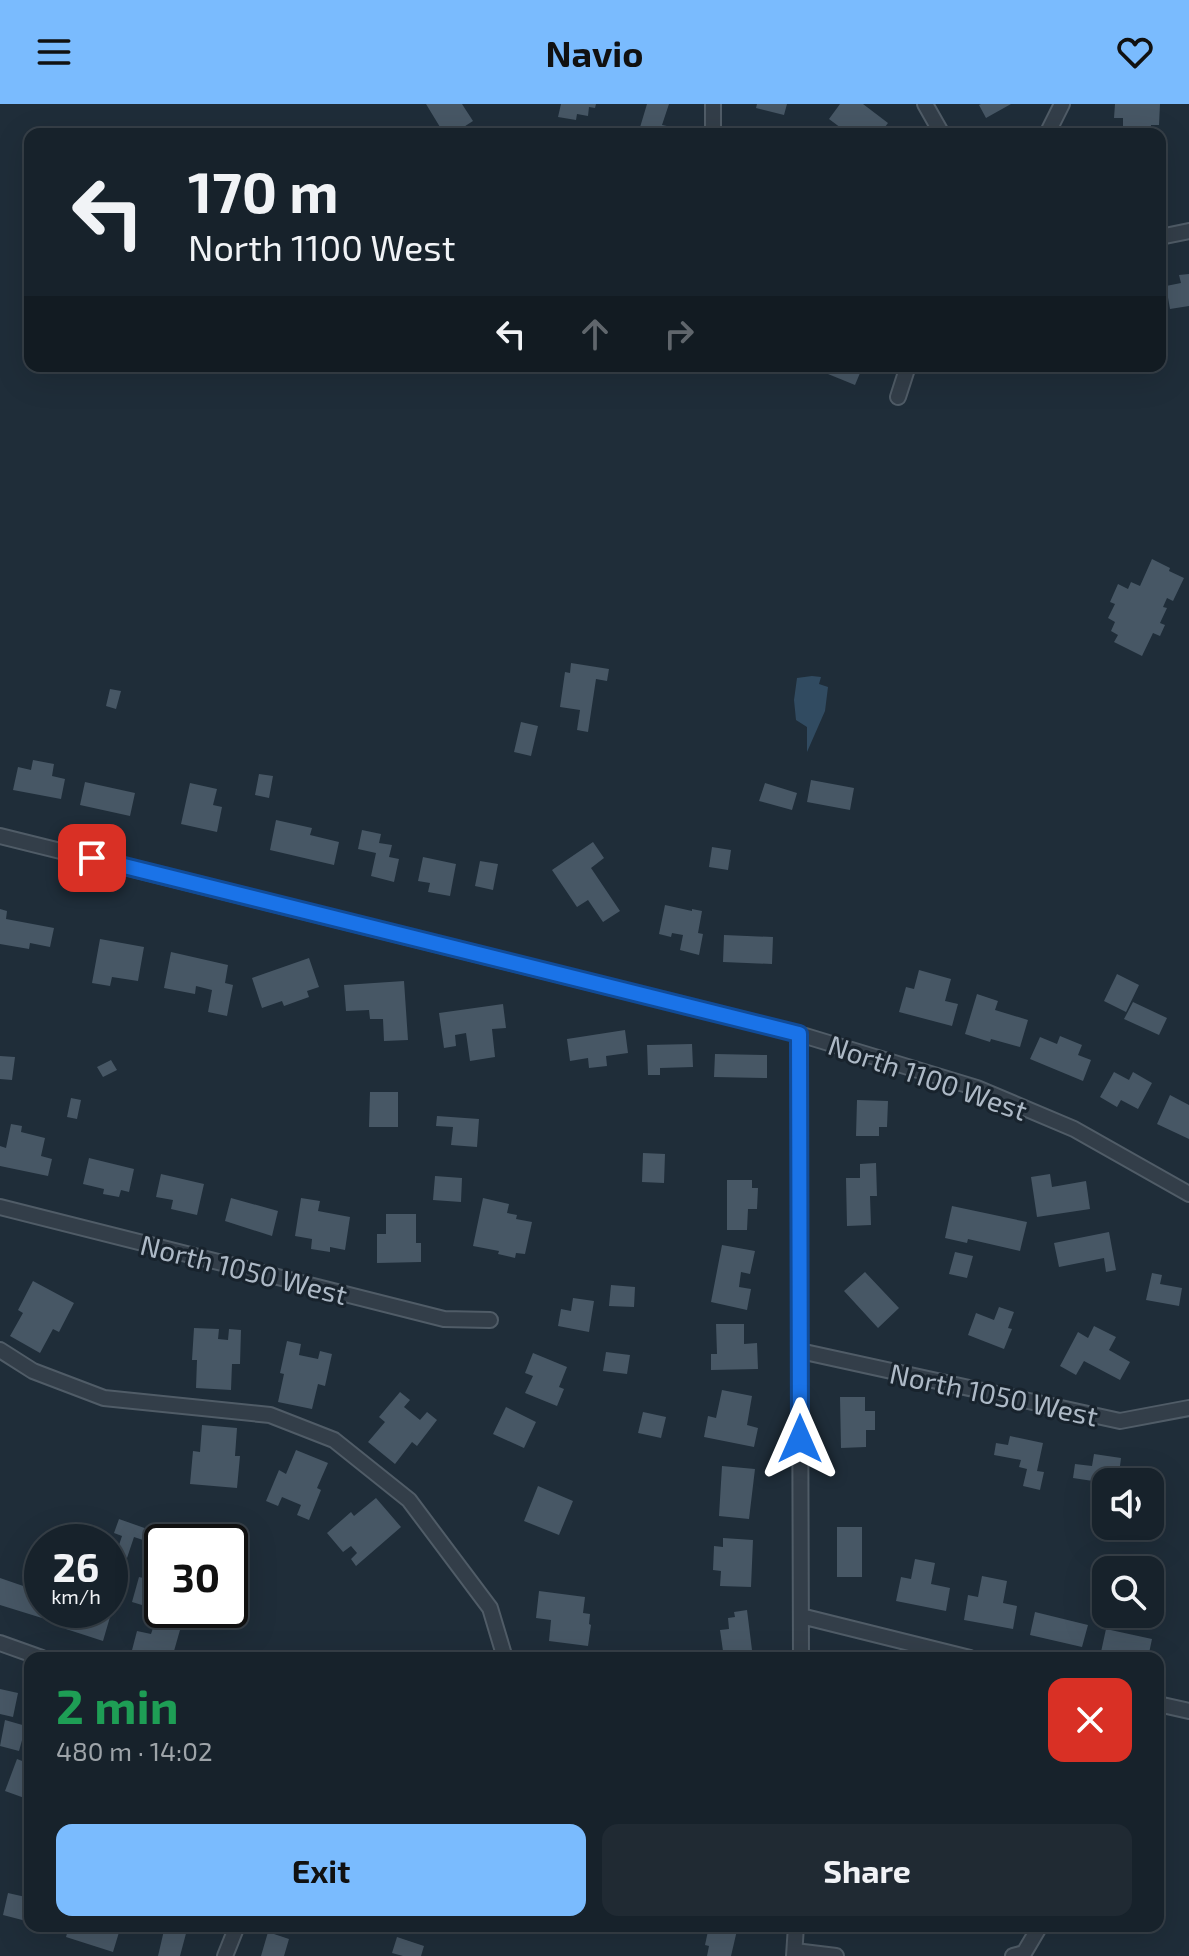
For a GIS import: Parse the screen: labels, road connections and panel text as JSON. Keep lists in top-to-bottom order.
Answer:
{
  "streets": {
    "street": ["North 1100 West", "North 1050 West"]
  },
  "page": {
    "header": "Navio",
    "turn": ["170 m", "North 1100 West"],
    "speed": "26 km/h",
    "limit": "30",
    "heading": ["2 min", "480 m · 14:02"],
    "buttons": ["Exit", "Share"]
  }
}
